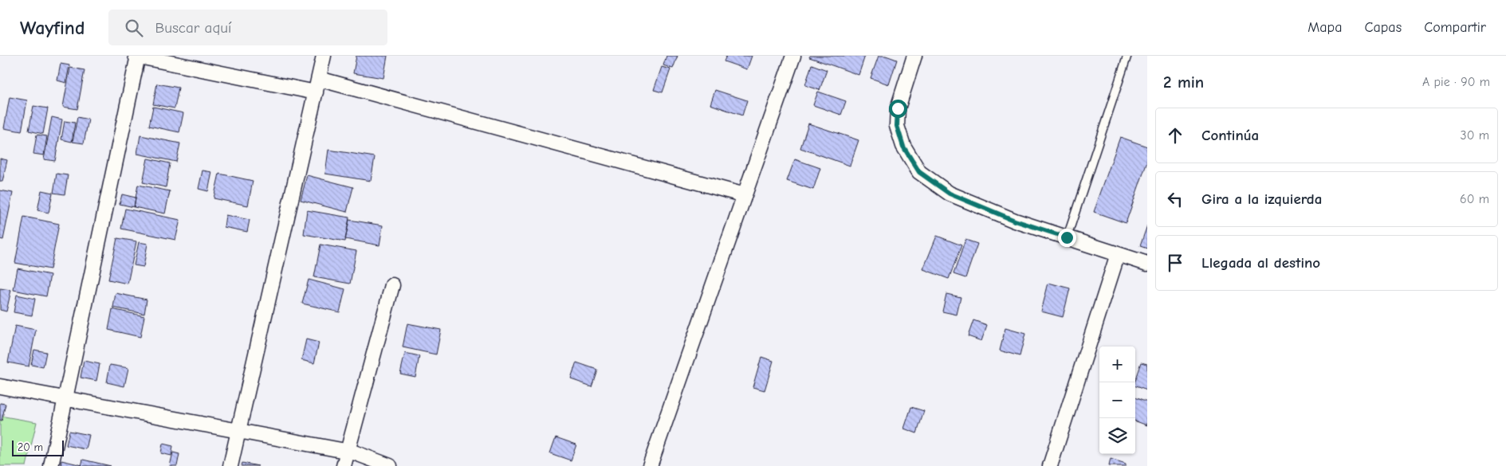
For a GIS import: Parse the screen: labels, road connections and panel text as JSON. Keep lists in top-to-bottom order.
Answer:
{
  "scale_bar": "20 m",
  "page": {
    "header": "Wayfind",
    "search": "Buscar aquí",
    "nav": ["Mapa", "Capas", "Compartir"],
    "heading": ["2 min", "A pie · 90 m"],
    "list": [
      ["Continúa", "30 m"],
      ["Gira a la izquierda", "60 m"],
      "Llegada al destino"
    ],
    "map_buttons": ["+", "−"],
    "scale": "20 m"
  }
}
